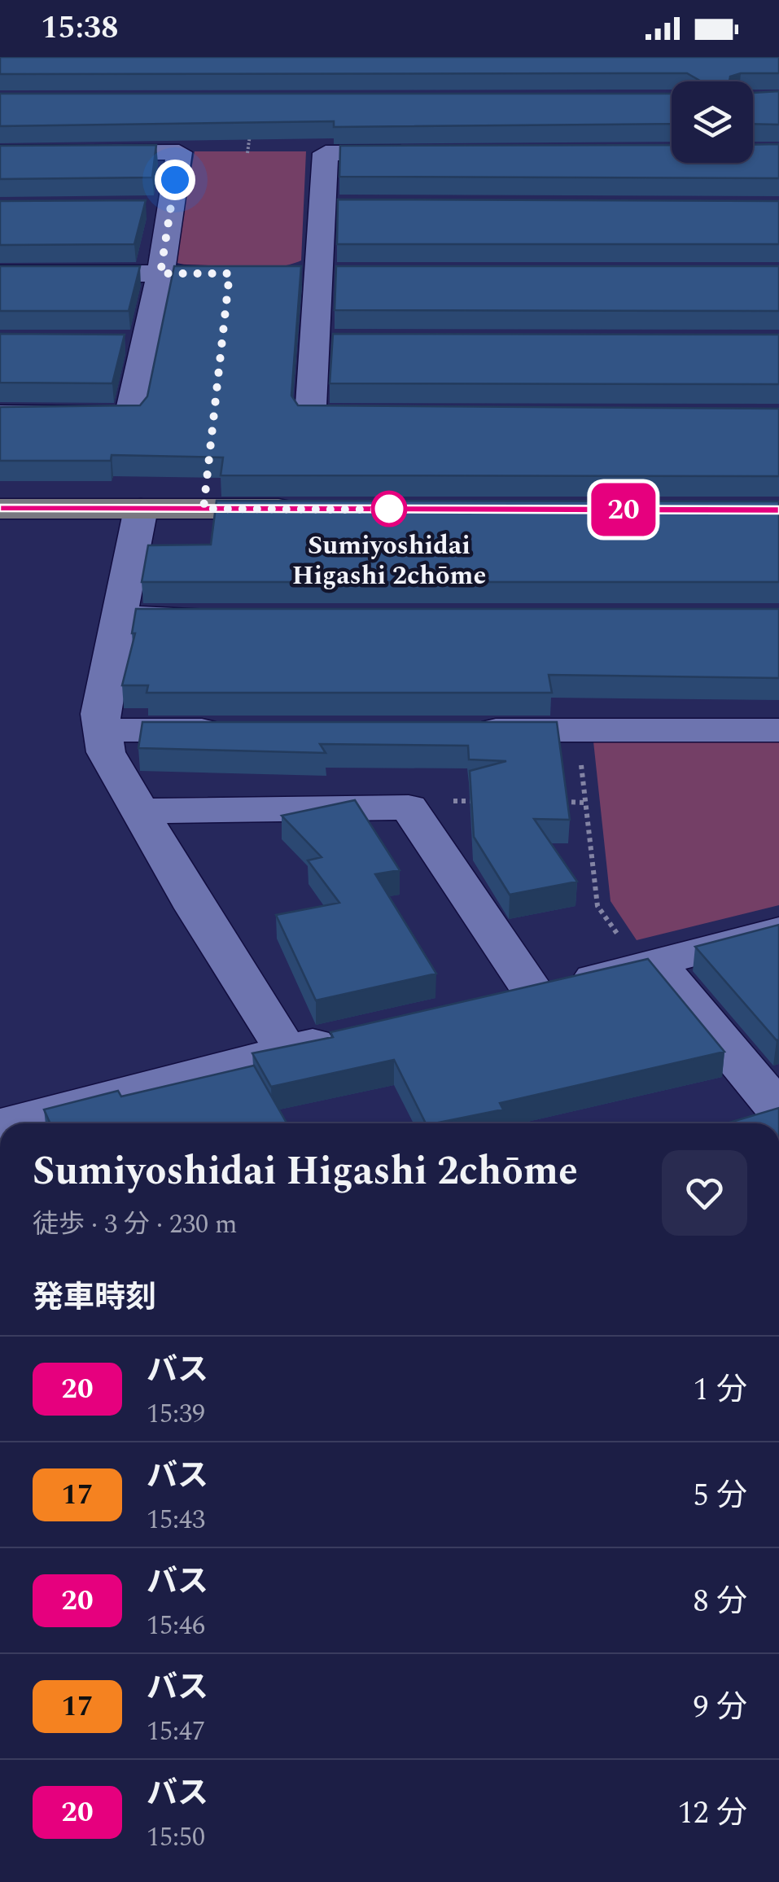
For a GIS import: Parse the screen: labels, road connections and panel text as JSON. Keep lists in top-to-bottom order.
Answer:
{
  "places": ["Sumiyoshidai Higashi 2chōme"],
  "lines": ["bus line 20"],
  "page": {
    "status": "15:38",
    "on_map": "20",
    "heading": [
      ["Sumiyoshidai Higashi 2chōme", "徒歩 · 3 分 · 230 m"],
      "発車時刻"
    ],
    "list": [
      {
        "mark": "20",
        "name": "バス",
        "note": "15:39",
        "value": "1 分"
      },
      {
        "mark": "17",
        "name": "バス",
        "note": "15:43",
        "value": "5 分"
      },
      {
        "mark": "20",
        "name": "バス",
        "note": "15:46",
        "value": "8 分"
      },
      {
        "mark": "17",
        "name": "バス",
        "note": "15:47",
        "value": "9 分"
      },
      {
        "mark": "20",
        "name": "バス",
        "note": "15:50",
        "value": "12 分"
      }
    ]
  }
}
